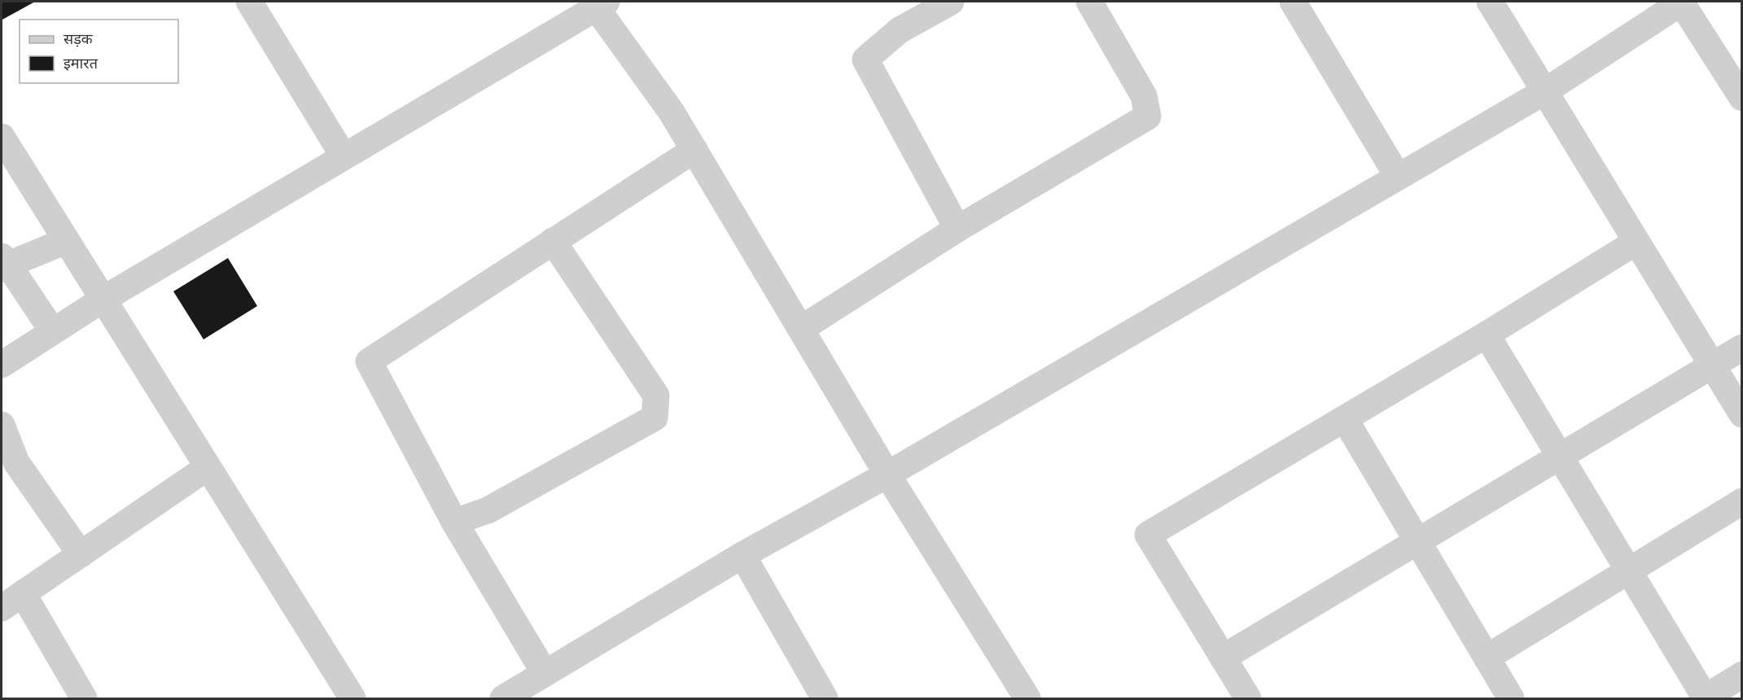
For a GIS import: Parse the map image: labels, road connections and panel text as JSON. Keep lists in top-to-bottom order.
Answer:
{
  "legend": ["सड़क", "इमारत"]
}
